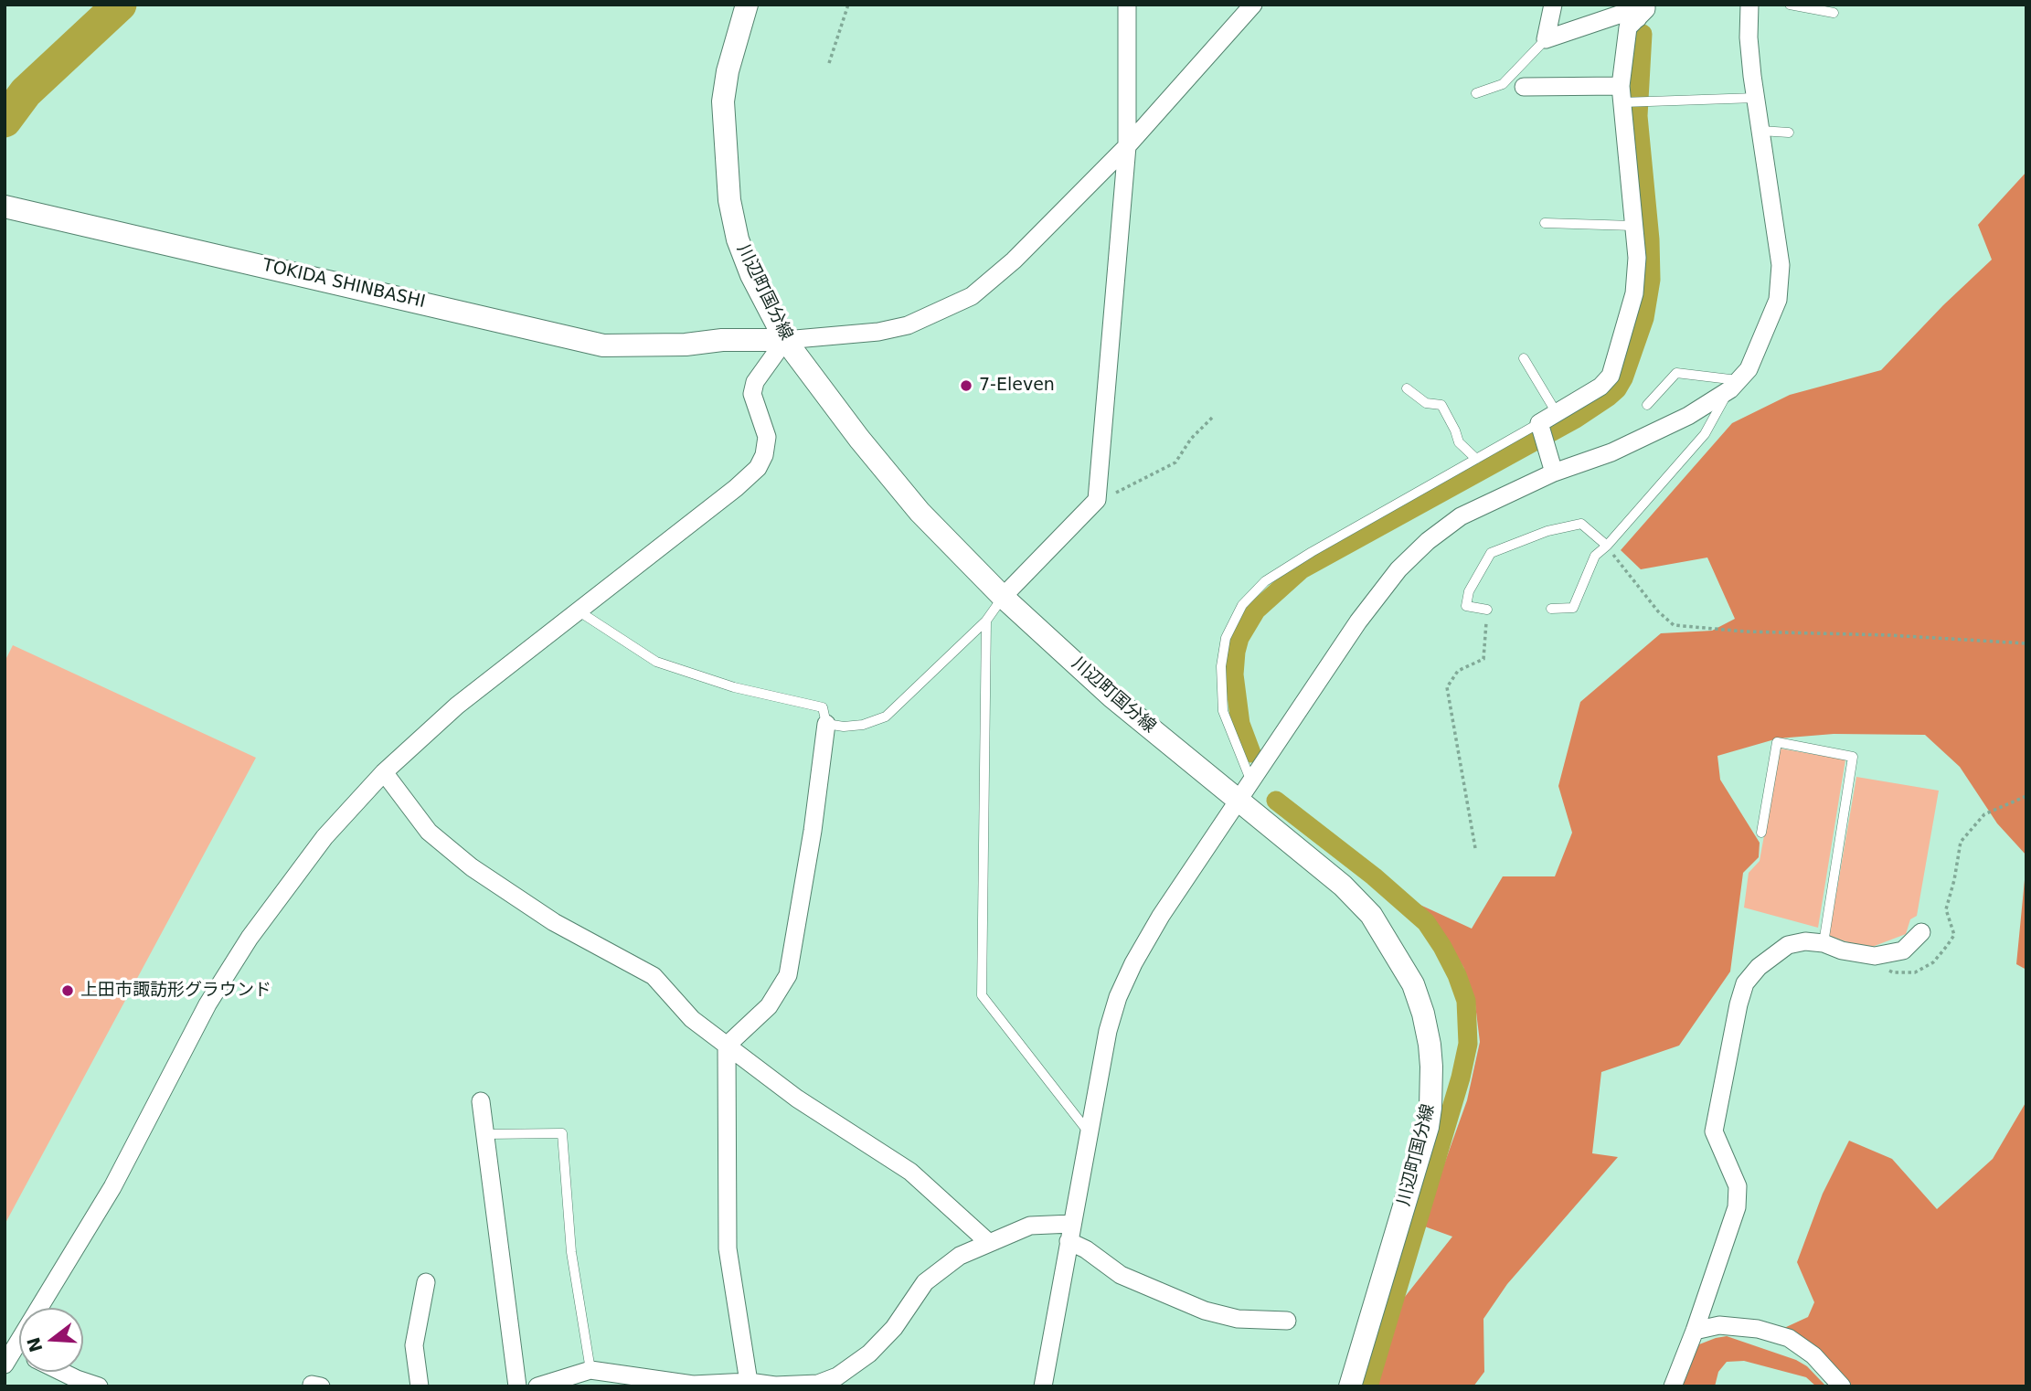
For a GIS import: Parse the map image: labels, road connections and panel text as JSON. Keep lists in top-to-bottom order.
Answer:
{
  "streets": {
    "street": ["TOKIDA SHINBASHI", "川辺町国分線"]
  },
  "crossings": [
    ["TOKIDA SHINBASHI", "川辺町国分線"]
  ],
  "places": ["7-Eleven", "上田市諏訪形グラウンド"],
  "north": "left"
}
